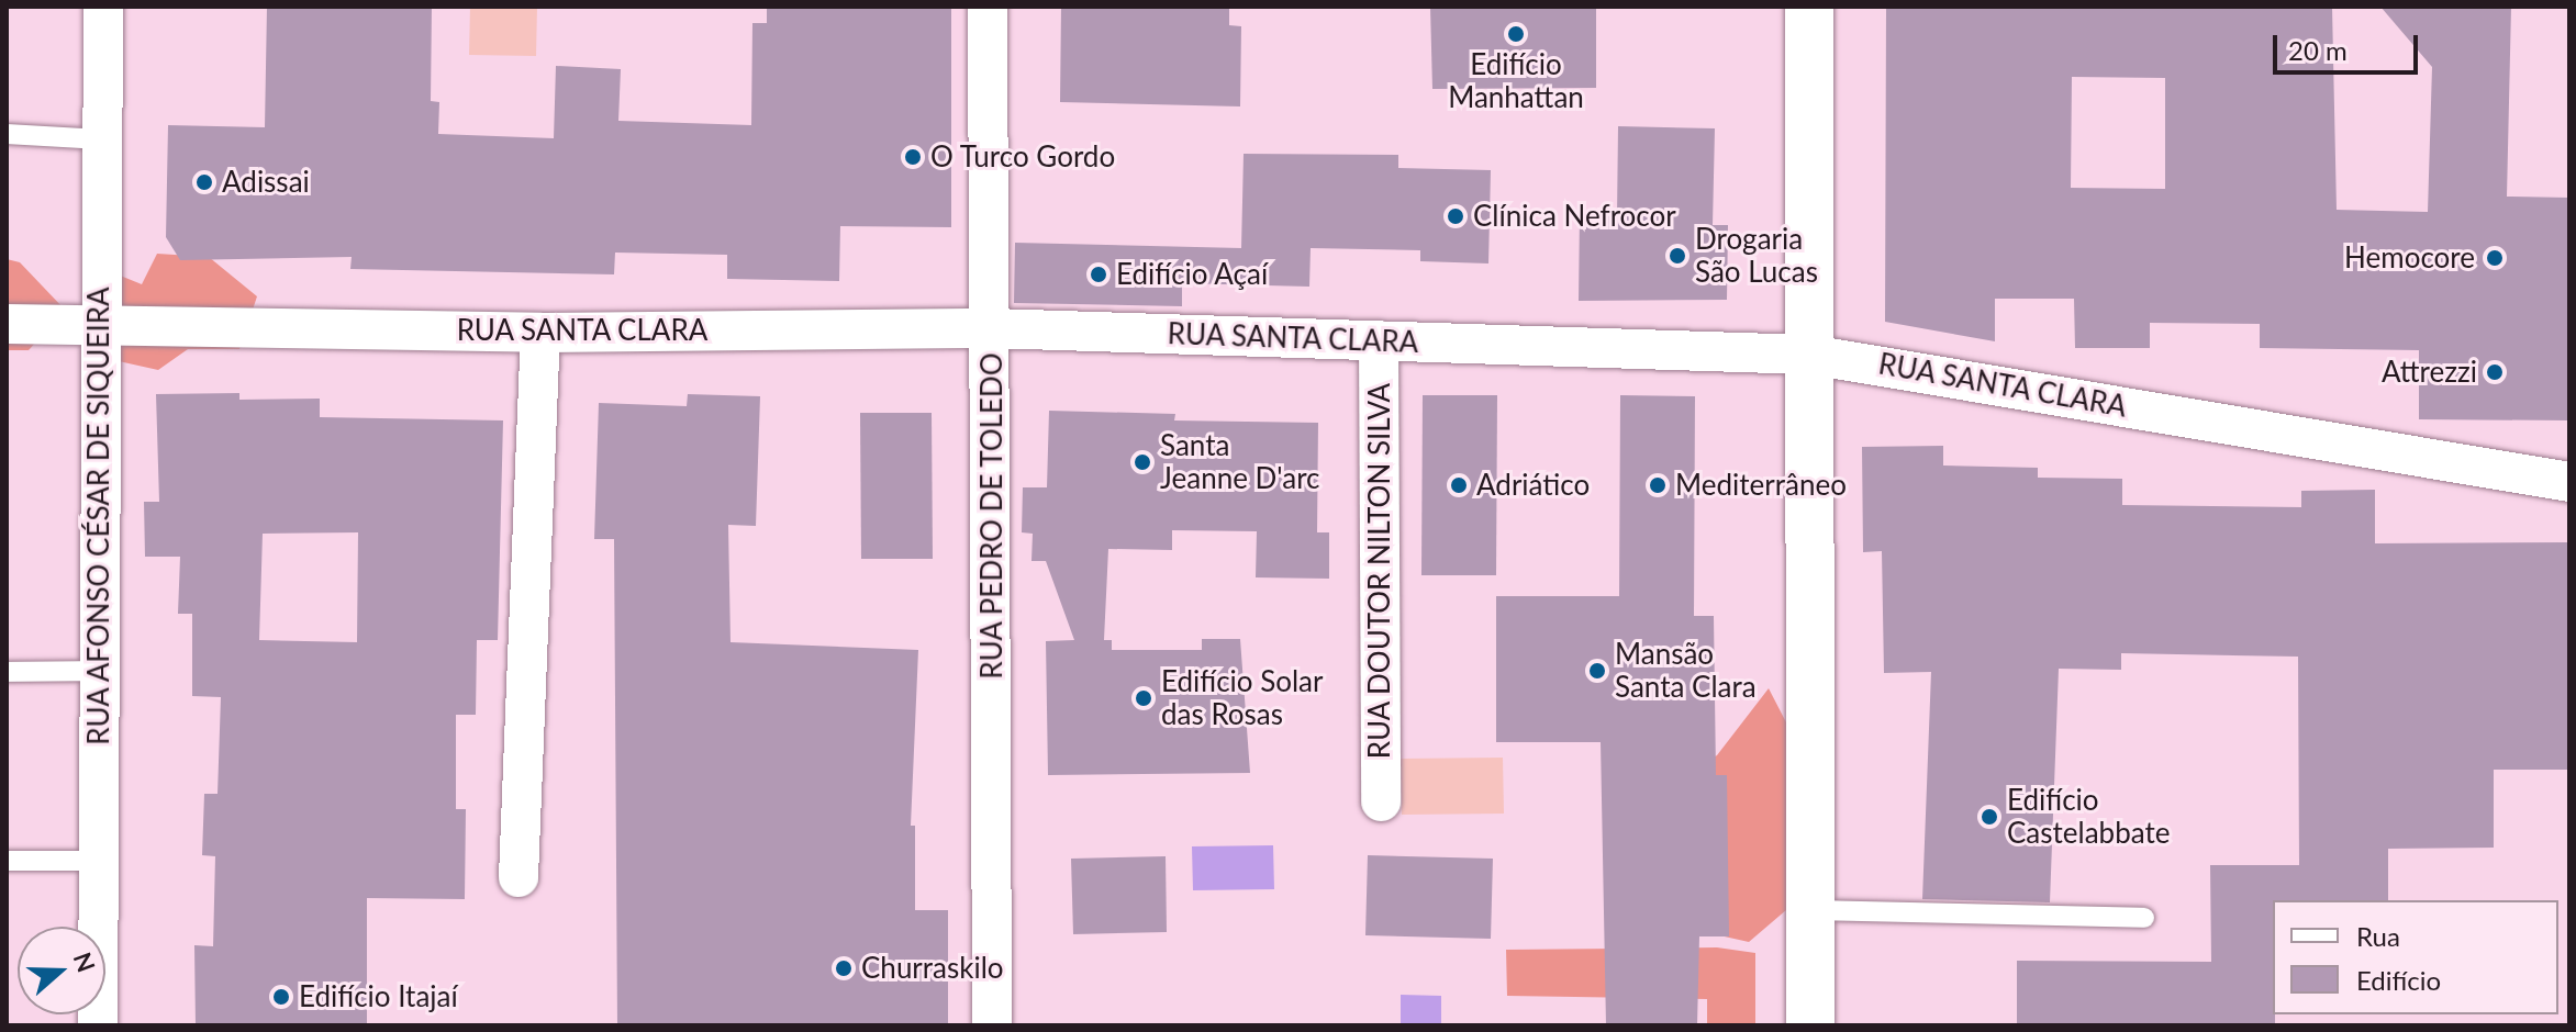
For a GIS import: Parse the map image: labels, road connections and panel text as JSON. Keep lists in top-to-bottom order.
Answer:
{
  "streets": {
    "street": [
      "RUA SANTA CLARA",
      "RUA AFONSO CÉSAR DE SIQUEIRA",
      "RUA PEDRO DE TOLEDO",
      "RUA DOUTOR NILTON SILVA"
    ]
  },
  "crossings": [
    ["RUA SANTA CLARA", "RUA AFONSO CÉSAR DE SIQUEIRA"],
    ["RUA SANTA CLARA", "RUA PEDRO DE TOLEDO"],
    ["RUA SANTA CLARA", "RUA DOUTOR NILTON SILVA"]
  ],
  "places": [
    "Edifício Manhattan",
    "O Turco Gordo",
    "Adissai",
    "Clínica Nefrocor",
    "Drogaria São Lucas",
    "Hemocore",
    "Edifício Açaí",
    "Attrezzi",
    "Santa Jeanne D'arc",
    "Adriático",
    "Mediterrâneo",
    "Mansão Santa Clara",
    "Edifício Solar das Rosas",
    "Edifício Castelabbate",
    "Churraskilo",
    "Edifício Itajaí"
  ],
  "legend": ["Rua", "Edifício"],
  "scale_bar": "20 m",
  "north": "right"
}
